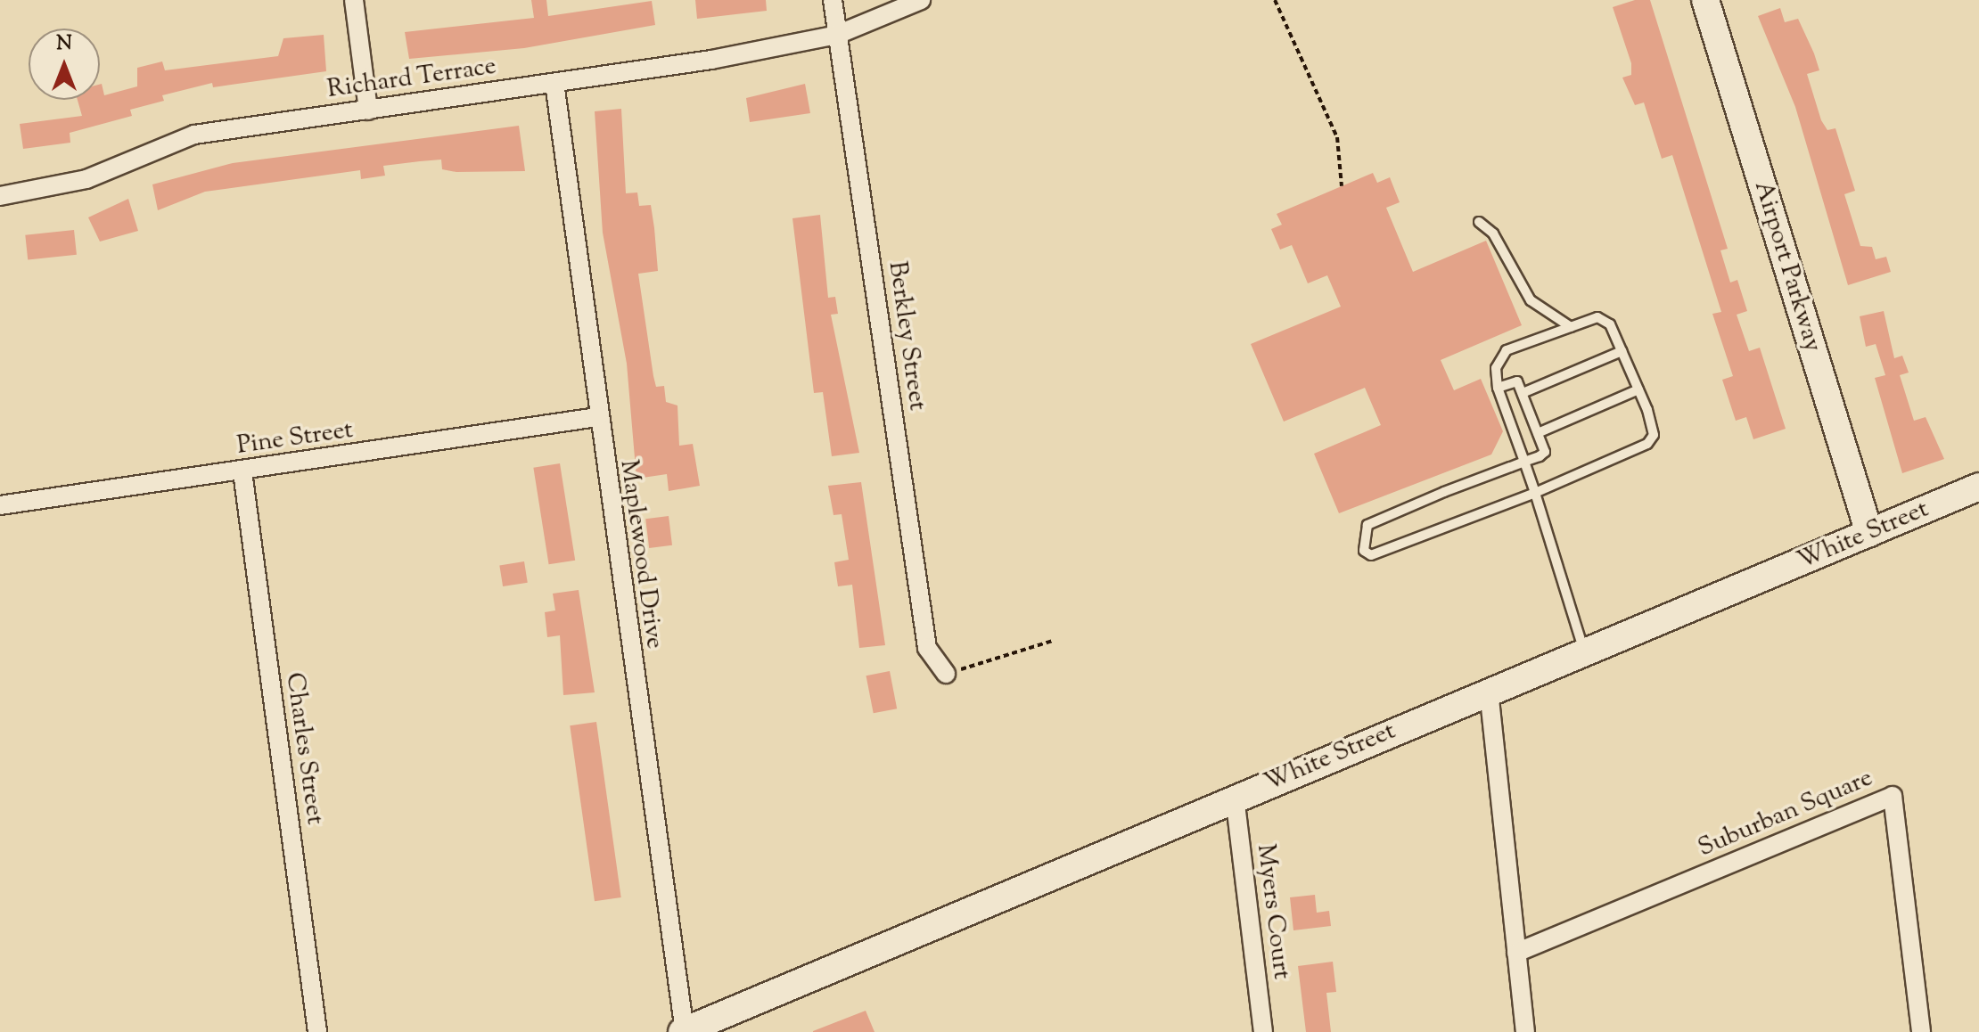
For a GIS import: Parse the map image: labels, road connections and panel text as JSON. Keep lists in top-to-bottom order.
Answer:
{
  "streets": {
    "street": [
      "Richard Terrace",
      "Airport Parkway",
      "Berkley Street",
      "Pine Street",
      "White Street",
      "Maplewood Drive",
      "Charles Street",
      "Suburban Square",
      "Myers Court"
    ]
  },
  "crossings": [
    ["Richard Terrace", "Berkley Street"],
    ["Richard Terrace", "Maplewood Drive"],
    ["Airport Parkway", "White Street"],
    ["Pine Street", "Maplewood Drive"],
    ["Pine Street", "Charles Street"],
    ["White Street", "Maplewood Drive"],
    ["White Street", "Myers Court"]
  ],
  "north": "top"
}
